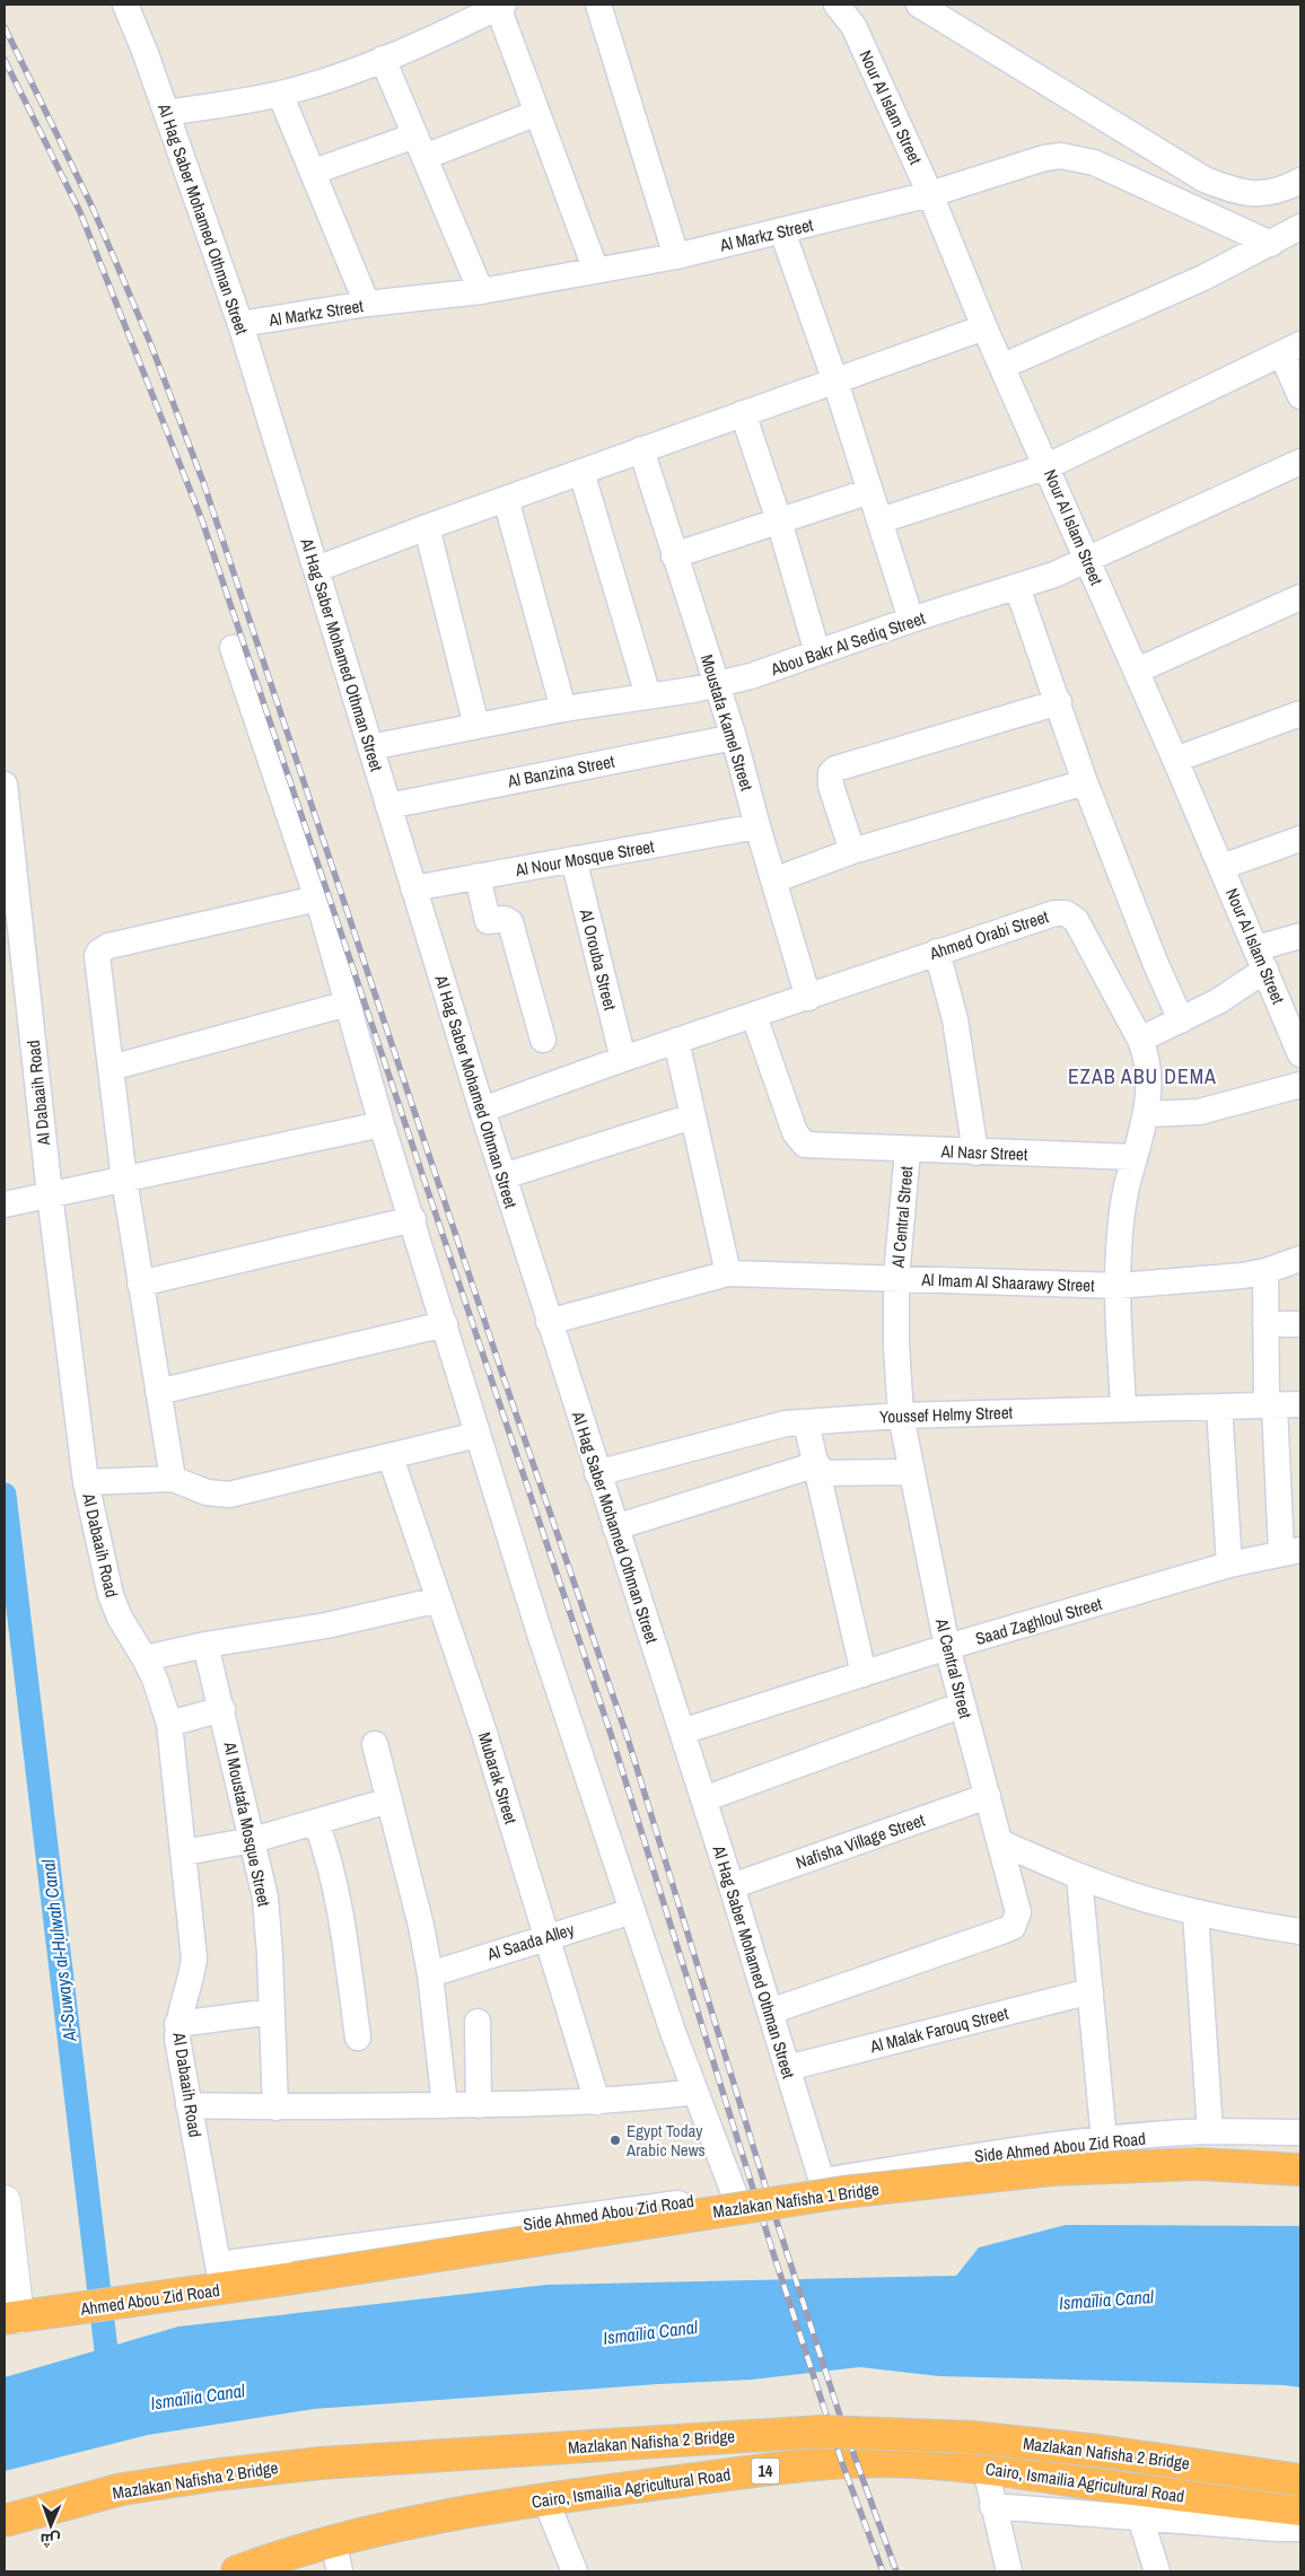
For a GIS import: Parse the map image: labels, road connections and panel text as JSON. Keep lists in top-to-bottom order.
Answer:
{
  "streets": {
    "highway": [
      "Mazlakan Nafisha 1 Bridge",
      "Ahmed Abou Zid Road",
      "Mazlakan Nafisha 2 Bridge",
      "14",
      "Cairo, Ismailia Agricultural Road"
    ],
    "street": [
      "Nour Al Islam Street",
      "Al Hag Saber Mohamed Othman Street",
      "Al Markz Street",
      "Abou Bakr Al Sediq Street",
      "Moustafa Kamel Street",
      "Al Banzina Street",
      "Al Nour Mosque Street",
      "Ahmed Orabi Street",
      "Al Orouba Street",
      "Al Dabaaih Road",
      "Al Nasr Street",
      "Al Central Street",
      "Al Imam Al Shaarawy Street",
      "Youssef Helmy Street",
      "Saad Zaghloul Street",
      "Mubarak Street",
      "Al Moustafa Mosque Street",
      "Nafisha Village Street",
      "Al Saada Alley",
      "Al Malak Farouq Street",
      "Side Ahmed Abou Zid Road"
    ]
  },
  "crossings": [
    ["Nour Al Islam Street", "Al Markz Street"],
    ["Nour Al Islam Street", "Abou Bakr Al Sediq Street"],
    ["Al Hag Saber Mohamed Othman Street", "Al Markz Street"],
    ["Al Hag Saber Mohamed Othman Street", "Abou Bakr Al Sediq Street"],
    ["Al Hag Saber Mohamed Othman Street", "Al Banzina Street"],
    ["Al Hag Saber Mohamed Othman Street", "Al Nour Mosque Street"],
    ["Al Hag Saber Mohamed Othman Street", "Ahmed Orabi Street"],
    ["Al Hag Saber Mohamed Othman Street", "Al Central Street"],
    ["Al Hag Saber Mohamed Othman Street", "Al Imam Al Shaarawy Street"],
    ["Al Hag Saber Mohamed Othman Street", "Youssef Helmy Street"],
    ["Al Hag Saber Mohamed Othman Street", "Saad Zaghloul Street"],
    ["Al Hag Saber Mohamed Othman Street", "Nafisha Village Street"],
    ["Al Hag Saber Mohamed Othman Street", "Al Malak Farouq Street"],
    ["Al Hag Saber Mohamed Othman Street", "Side Ahmed Abou Zid Road"],
    ["Abou Bakr Al Sediq Street", "Moustafa Kamel Street"],
    ["Moustafa Kamel Street", "Al Banzina Street"],
    ["Moustafa Kamel Street", "Al Nour Mosque Street"],
    ["Moustafa Kamel Street", "Ahmed Orabi Street"],
    ["Al Nour Mosque Street", "Al Orouba Street"],
    ["Ahmed Orabi Street", "Al Orouba Street"],
    ["Ahmed Orabi Street", "Al Nasr Street"],
    ["Ahmed Orabi Street", "Al Imam Al Shaarawy Street"],
    ["Ahmed Orabi Street", "Youssef Helmy Street"],
    ["Al Dabaaih Road", "Side Ahmed Abou Zid Road"],
    ["Al Dabaaih Road", "Ahmed Abou Zid Road"],
    ["Al Nasr Street", "Al Central Street"],
    ["Al Central Street", "Al Imam Al Shaarawy Street"],
    ["Al Central Street", "Youssef Helmy Street"],
    ["Al Central Street", "Saad Zaghloul Street"],
    ["Al Central Street", "Nafisha Village Street"],
    ["Mubarak Street", "Al Saada Alley"],
    ["Side Ahmed Abou Zid Road", "Ahmed Abou Zid Road"],
    ["Mazlakan Nafisha 1 Bridge", "Ahmed Abou Zid Road"]
  ],
  "districts": ["EZAB ABU DEMA"],
  "water": ["Al-Suways al-Ḥulwah Canal", "Ismaïlia Canal"],
  "places": ["Egypt Today Arabic News"],
  "north": "bottom"
}
